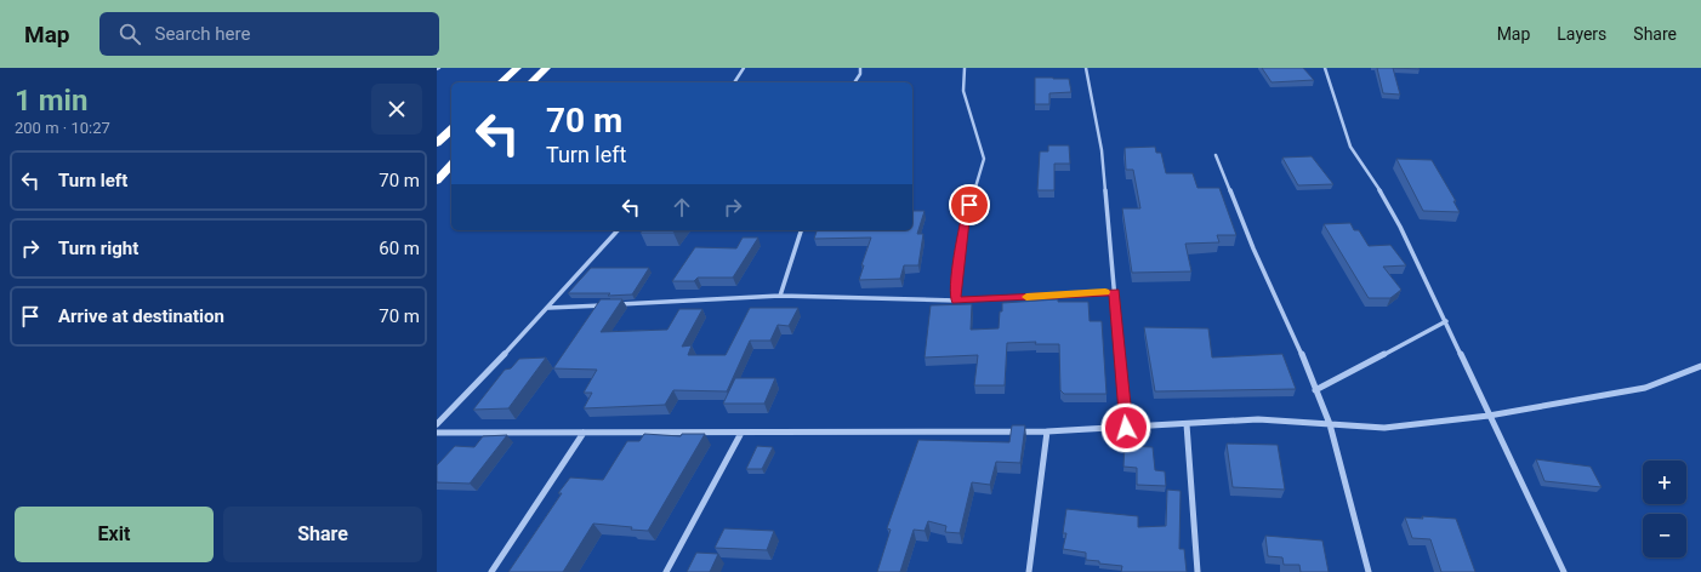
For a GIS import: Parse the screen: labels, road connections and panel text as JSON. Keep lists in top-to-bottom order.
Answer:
{
  "page": {
    "header": "Map",
    "search": "Search here",
    "nav": ["Map", "Layers", "Share"],
    "heading": ["1 min", "200 m · 10:27"],
    "turn": ["70 m", "Turn left"],
    "list": [
      {
        "name": "Turn left",
        "value": "70 m"
      },
      {
        "name": "Turn right",
        "value": "60 m"
      },
      {
        "name": "Arrive at destination",
        "value": "70 m"
      }
    ],
    "map_buttons": ["+", "−"],
    "buttons": ["Exit", "Share"]
  }
}
